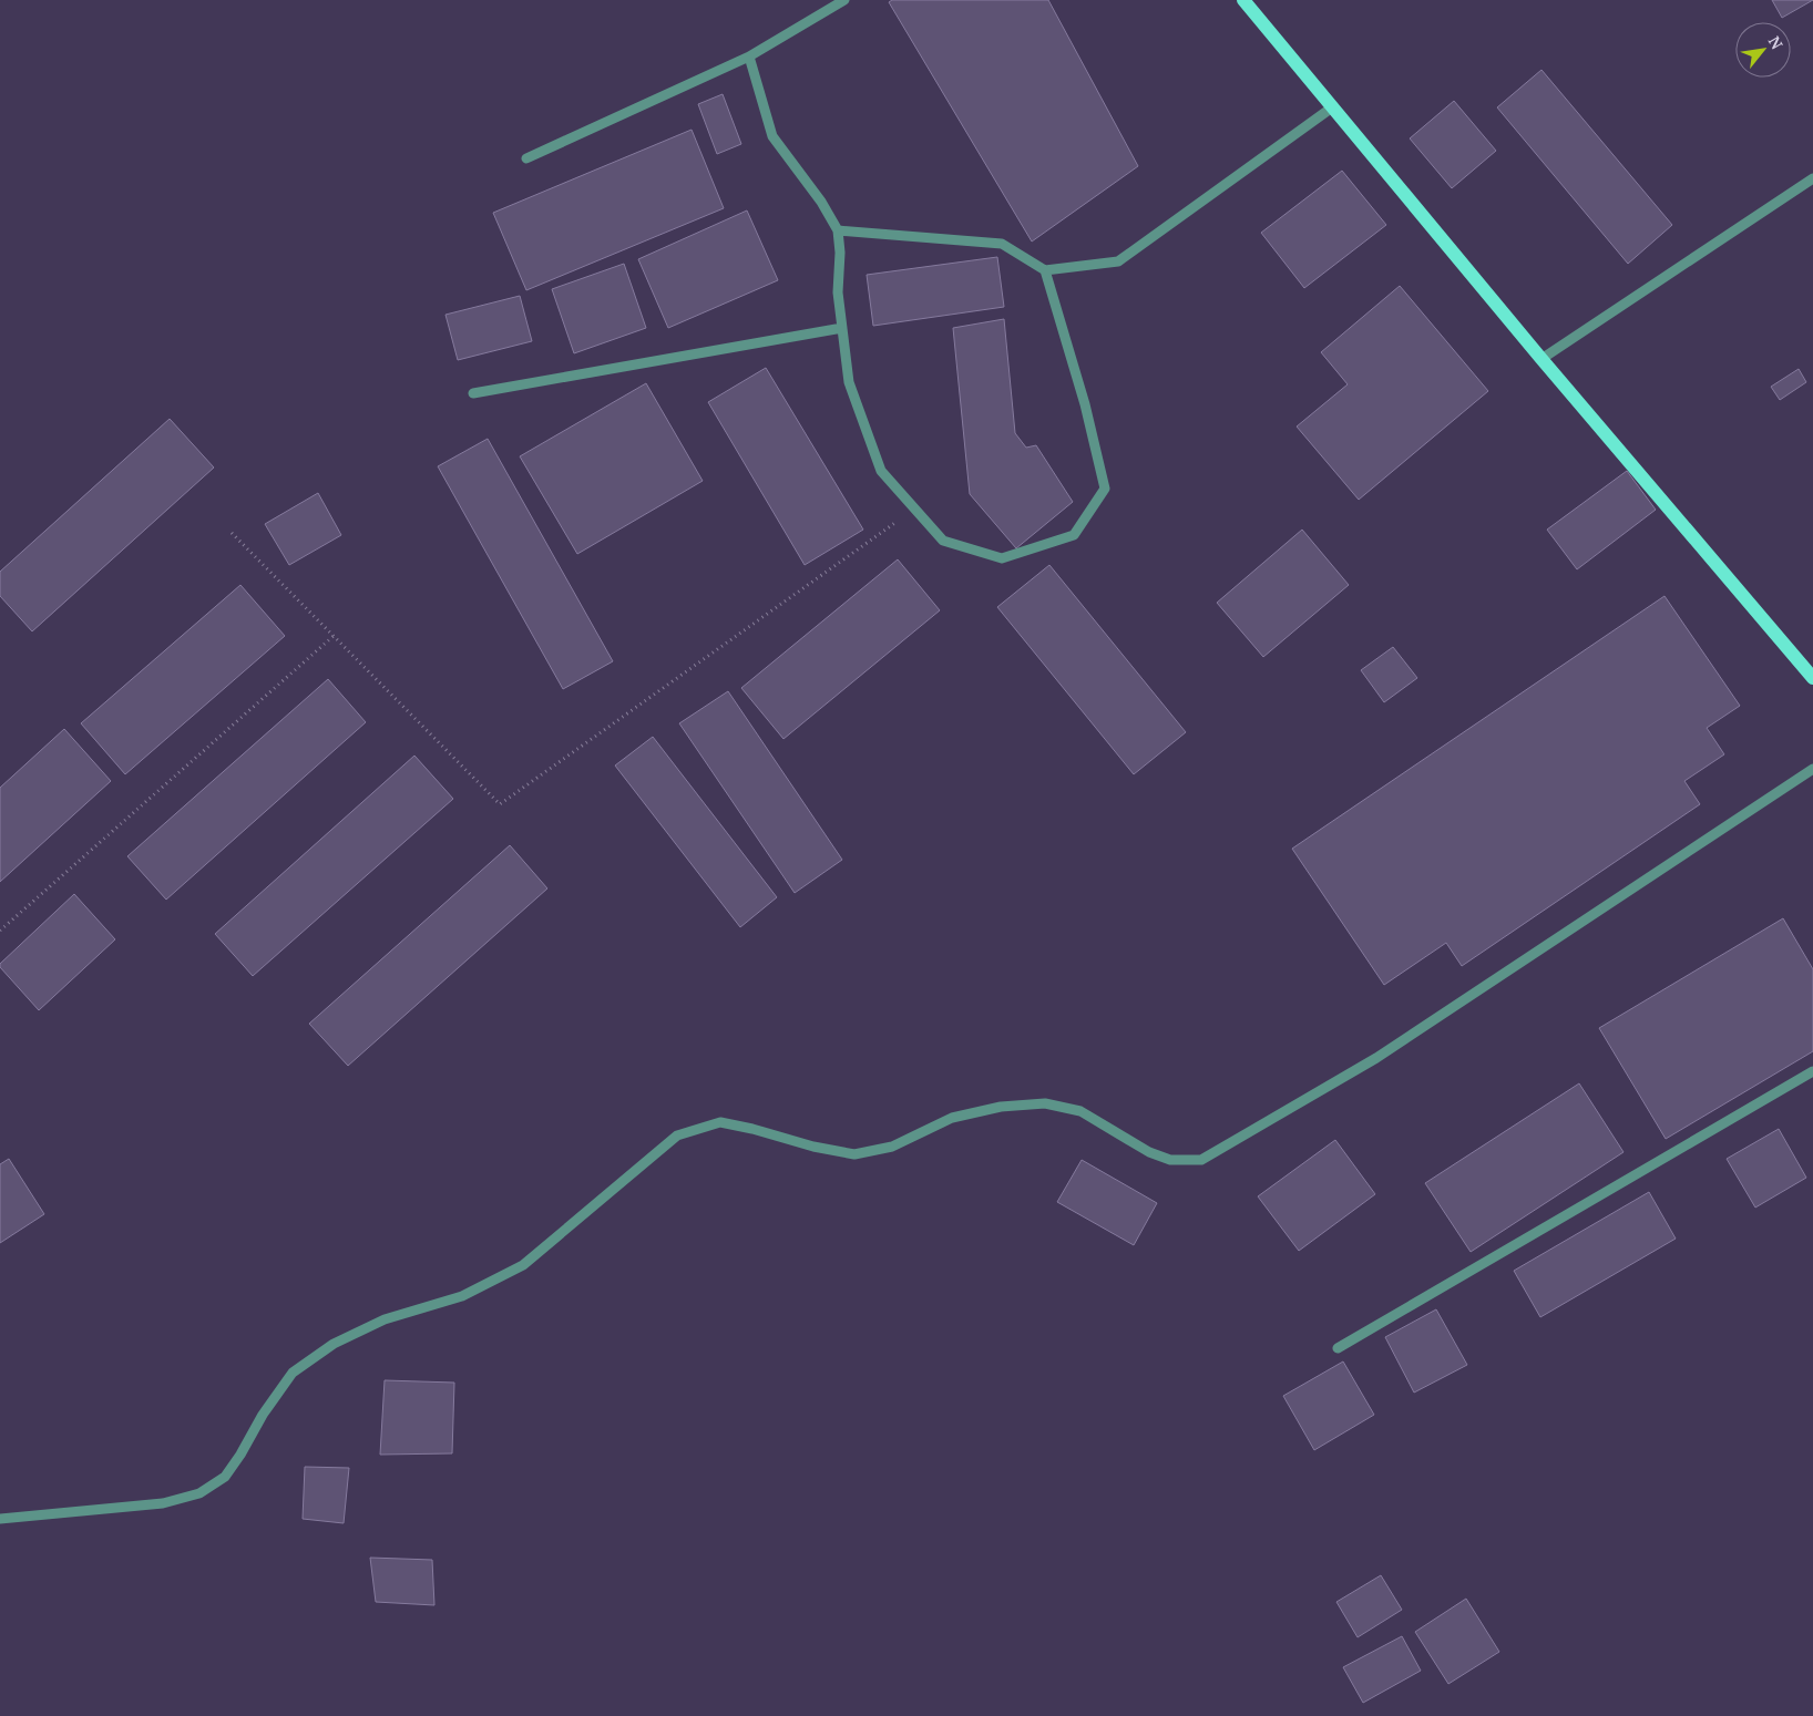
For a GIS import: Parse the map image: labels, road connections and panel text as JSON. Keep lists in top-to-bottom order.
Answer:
{
  "north": "top right"
}
